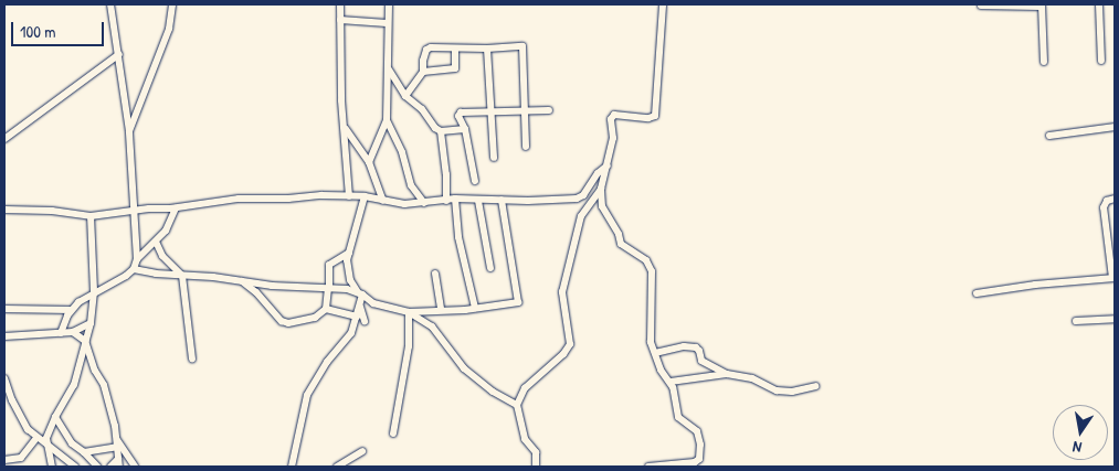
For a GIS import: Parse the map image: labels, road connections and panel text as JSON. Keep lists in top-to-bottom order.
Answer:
{
  "scale_bar": "100 m",
  "north": "bottom"
}
